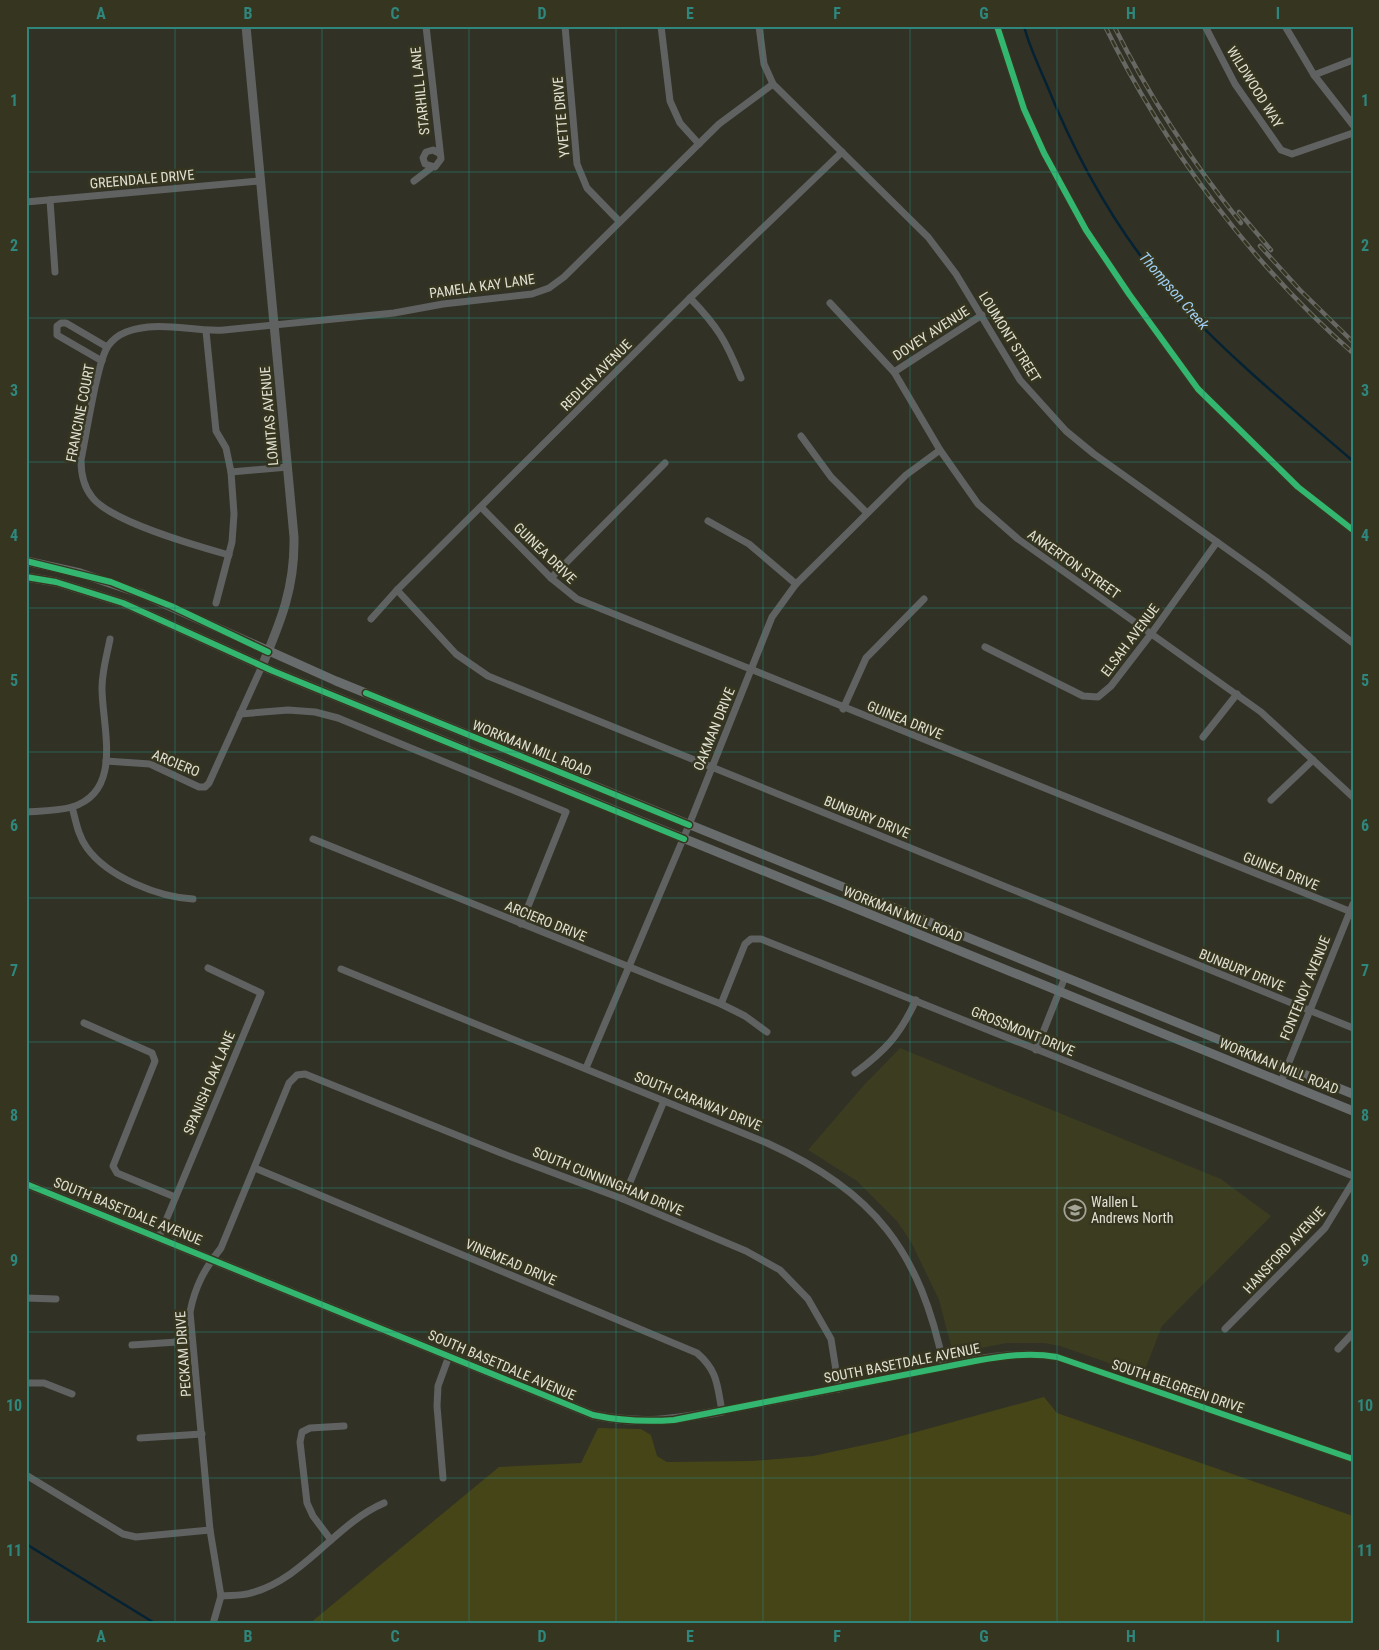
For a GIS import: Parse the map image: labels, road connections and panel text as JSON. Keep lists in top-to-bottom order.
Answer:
{
  "streets": {
    "main road": ["WORKMAN MILL ROAD"],
    "street": [
      "WILDWOOD WAY",
      "STARHILL LANE",
      "YVETTE DRIVE",
      "GREENDALE DRIVE",
      "PAMELA KAY LANE",
      "DOVEY AVENUE",
      "LOUMONT STREET",
      "REDLEN AVENUE",
      "FRANCINE COURT",
      "LOMITAS AVENUE",
      "GUINEA DRIVE",
      "ANKERTON STREET",
      "ELSAH AVENUE",
      "OAKMAN DRIVE",
      "ARCIERO",
      "BUNBURY DRIVE",
      "ARCIERO DRIVE",
      "FONTENOY AVENUE",
      "GROSSMONT DRIVE",
      "SPANISH OAK LANE",
      "SOUTH CARAWAY DRIVE",
      "SOUTH CUNNINGHAM DRIVE",
      "SOUTH BASETDALE AVENUE",
      "HANSFORD AVENUE",
      "VINEMEAD DRIVE",
      "PECKAM DRIVE",
      "SOUTH BELGREEN DRIVE"
    ]
  },
  "crossings": [
    ["YVETTE DRIVE", "PAMELA KAY LANE"],
    ["GREENDALE DRIVE", "LOMITAS AVENUE"],
    ["PAMELA KAY LANE", "LOUMONT STREET"],
    ["PAMELA KAY LANE", "LOMITAS AVENUE"],
    ["DOVEY AVENUE", "LOUMONT STREET"],
    ["DOVEY AVENUE", "ANKERTON STREET"],
    ["LOUMONT STREET", "REDLEN AVENUE"],
    ["LOUMONT STREET", "ELSAH AVENUE"],
    ["REDLEN AVENUE", "GUINEA DRIVE"],
    ["REDLEN AVENUE", "BUNBURY DRIVE"],
    ["LOMITAS AVENUE", "WORKMAN MILL ROAD"],
    ["LOMITAS AVENUE", "ARCIERO"],
    ["GUINEA DRIVE", "OAKMAN DRIVE"],
    ["GUINEA DRIVE", "FONTENOY AVENUE"],
    ["ANKERTON STREET", "ELSAH AVENUE"],
    ["ANKERTON STREET", "OAKMAN DRIVE"],
    ["OAKMAN DRIVE", "WORKMAN MILL ROAD"],
    ["OAKMAN DRIVE", "BUNBURY DRIVE"],
    ["OAKMAN DRIVE", "ARCIERO DRIVE"],
    ["OAKMAN DRIVE", "SOUTH CARAWAY DRIVE"],
    ["WORKMAN MILL ROAD", "FONTENOY AVENUE"],
    ["BUNBURY DRIVE", "FONTENOY AVENUE"],
    ["ARCIERO DRIVE", "GROSSMONT DRIVE"],
    ["SPANISH OAK LANE", "SOUTH BASETDALE AVENUE"],
    ["SOUTH CARAWAY DRIVE", "SOUTH BASETDALE AVENUE"],
    ["SOUTH CUNNINGHAM DRIVE", "SOUTH BASETDALE AVENUE"],
    ["SOUTH CUNNINGHAM DRIVE", "PECKAM DRIVE"],
    ["SOUTH BASETDALE AVENUE", "VINEMEAD DRIVE"],
    ["SOUTH BASETDALE AVENUE", "PECKAM DRIVE"],
    ["SOUTH BASETDALE AVENUE", "SOUTH BELGREEN DRIVE"],
    ["VINEMEAD DRIVE", "PECKAM DRIVE"]
  ],
  "water": ["Thompson Creek"],
  "places": {
    "school or university": ["Wallen L Andrews North"]
  },
  "grid": {
    "columns": [
      "A",
      "B",
      "C",
      "D",
      "E",
      "F",
      "G",
      "H",
      "I"
    ],
    "rows": [
      "1",
      "2",
      "3",
      "4",
      "5",
      "6",
      "7",
      "8",
      "9",
      "10",
      "11"
    ]
  }
}
